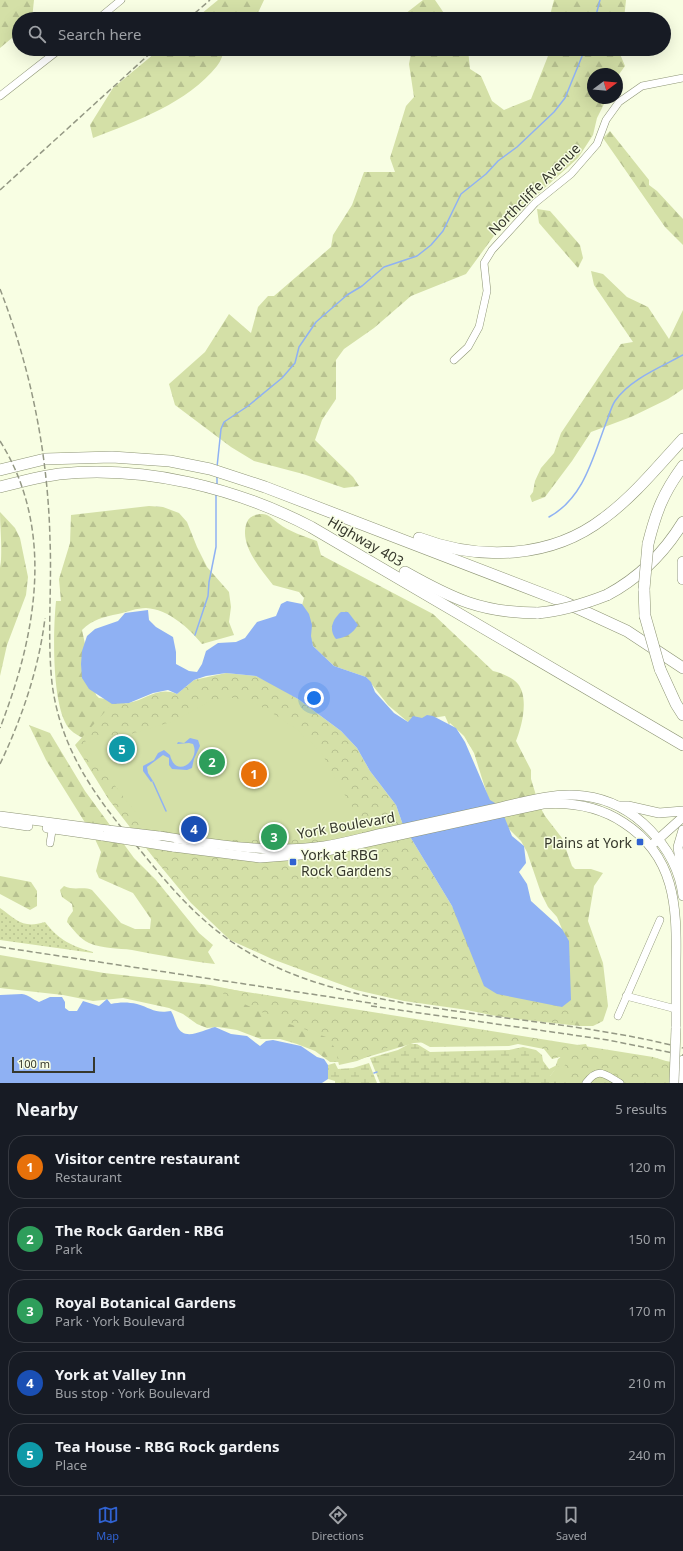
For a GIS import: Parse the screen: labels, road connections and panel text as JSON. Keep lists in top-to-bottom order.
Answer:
{
  "streets": {
    "highway": ["Highway 403"],
    "main road": ["York Boulevard"],
    "street": ["Northcliffe Avenue"]
  },
  "places": {
    "transit": ["Plains at York", "York at RBG Rock Gardens"]
  },
  "scale_bar": "100 m",
  "north": "right",
  "page": {
    "search": "Search here",
    "pins": [
      "5",
      "2",
      "1",
      "4",
      "3"
    ],
    "scale": "100 m",
    "heading": ["Nearby", "5 results"],
    "list": [
      {
        "mark": "1",
        "name": "Visitor centre restaurant",
        "note": "Restaurant",
        "value": "120 m"
      },
      {
        "mark": "2",
        "name": "The Rock Garden - RBG",
        "note": "Park",
        "value": "150 m"
      },
      {
        "mark": "3",
        "name": "Royal Botanical Gardens",
        "note": "Park · York Boulevard",
        "value": "170 m"
      },
      {
        "mark": "4",
        "name": "York at Valley Inn",
        "note": "Bus stop · York Boulevard",
        "value": "210 m"
      },
      {
        "mark": "5",
        "name": "Tea House - RBG Rock gardens",
        "note": "Place",
        "value": "240 m"
      }
    ],
    "nav": ["Map", "Directions", "Saved"]
  }
}
